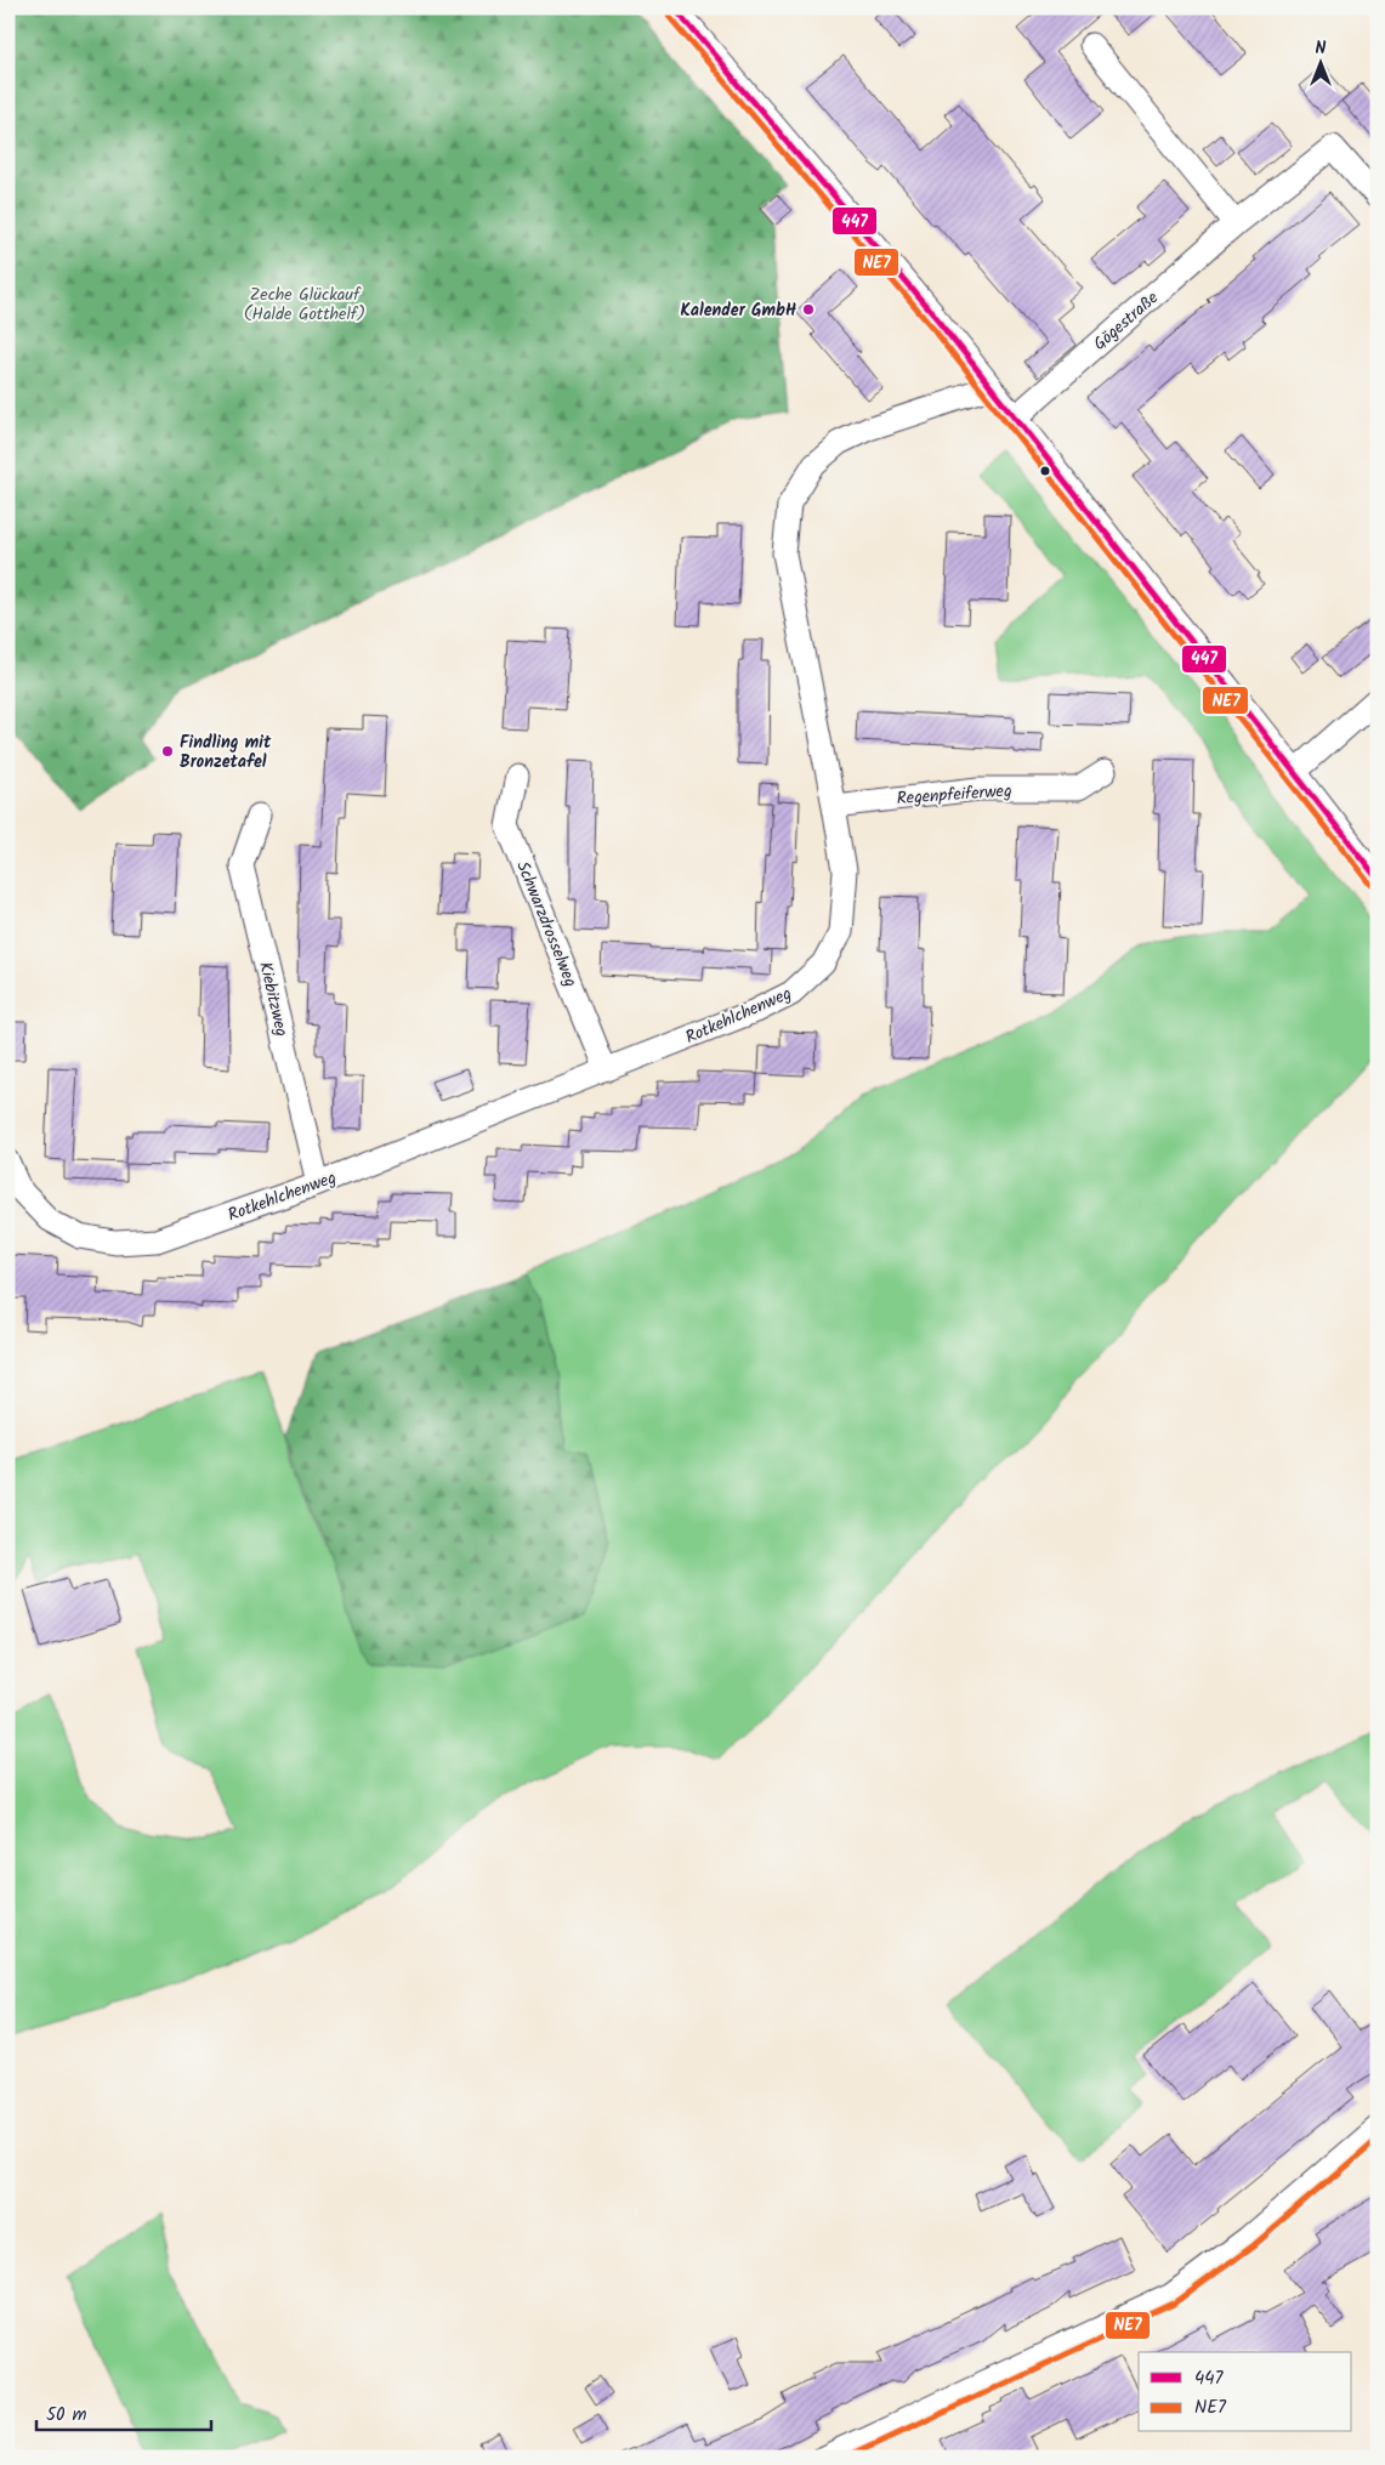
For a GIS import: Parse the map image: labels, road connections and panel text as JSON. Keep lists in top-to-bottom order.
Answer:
{
  "streets": {
    "street": [
      "Gögestraße",
      "Regenpfeiferweg",
      "Schwarzdrosselweg",
      "Kiebitzweg",
      "Rotkehlchenweg"
    ]
  },
  "crossings": [
    ["Regenpfeiferweg", "Rotkehlchenweg"],
    ["Schwarzdrosselweg", "Rotkehlchenweg"],
    ["Kiebitzweg", "Rotkehlchenweg"]
  ],
  "parks": ["Zeche Glückauf (Halde Gotthelf)"],
  "places": ["Kalender GmbH", "Findling mit Bronzetafel"],
  "lines": ["transit line 447", "transit line NE7"],
  "legend": ["447", "NE7"],
  "scale_bar": "50 m",
  "north": "top"
}
